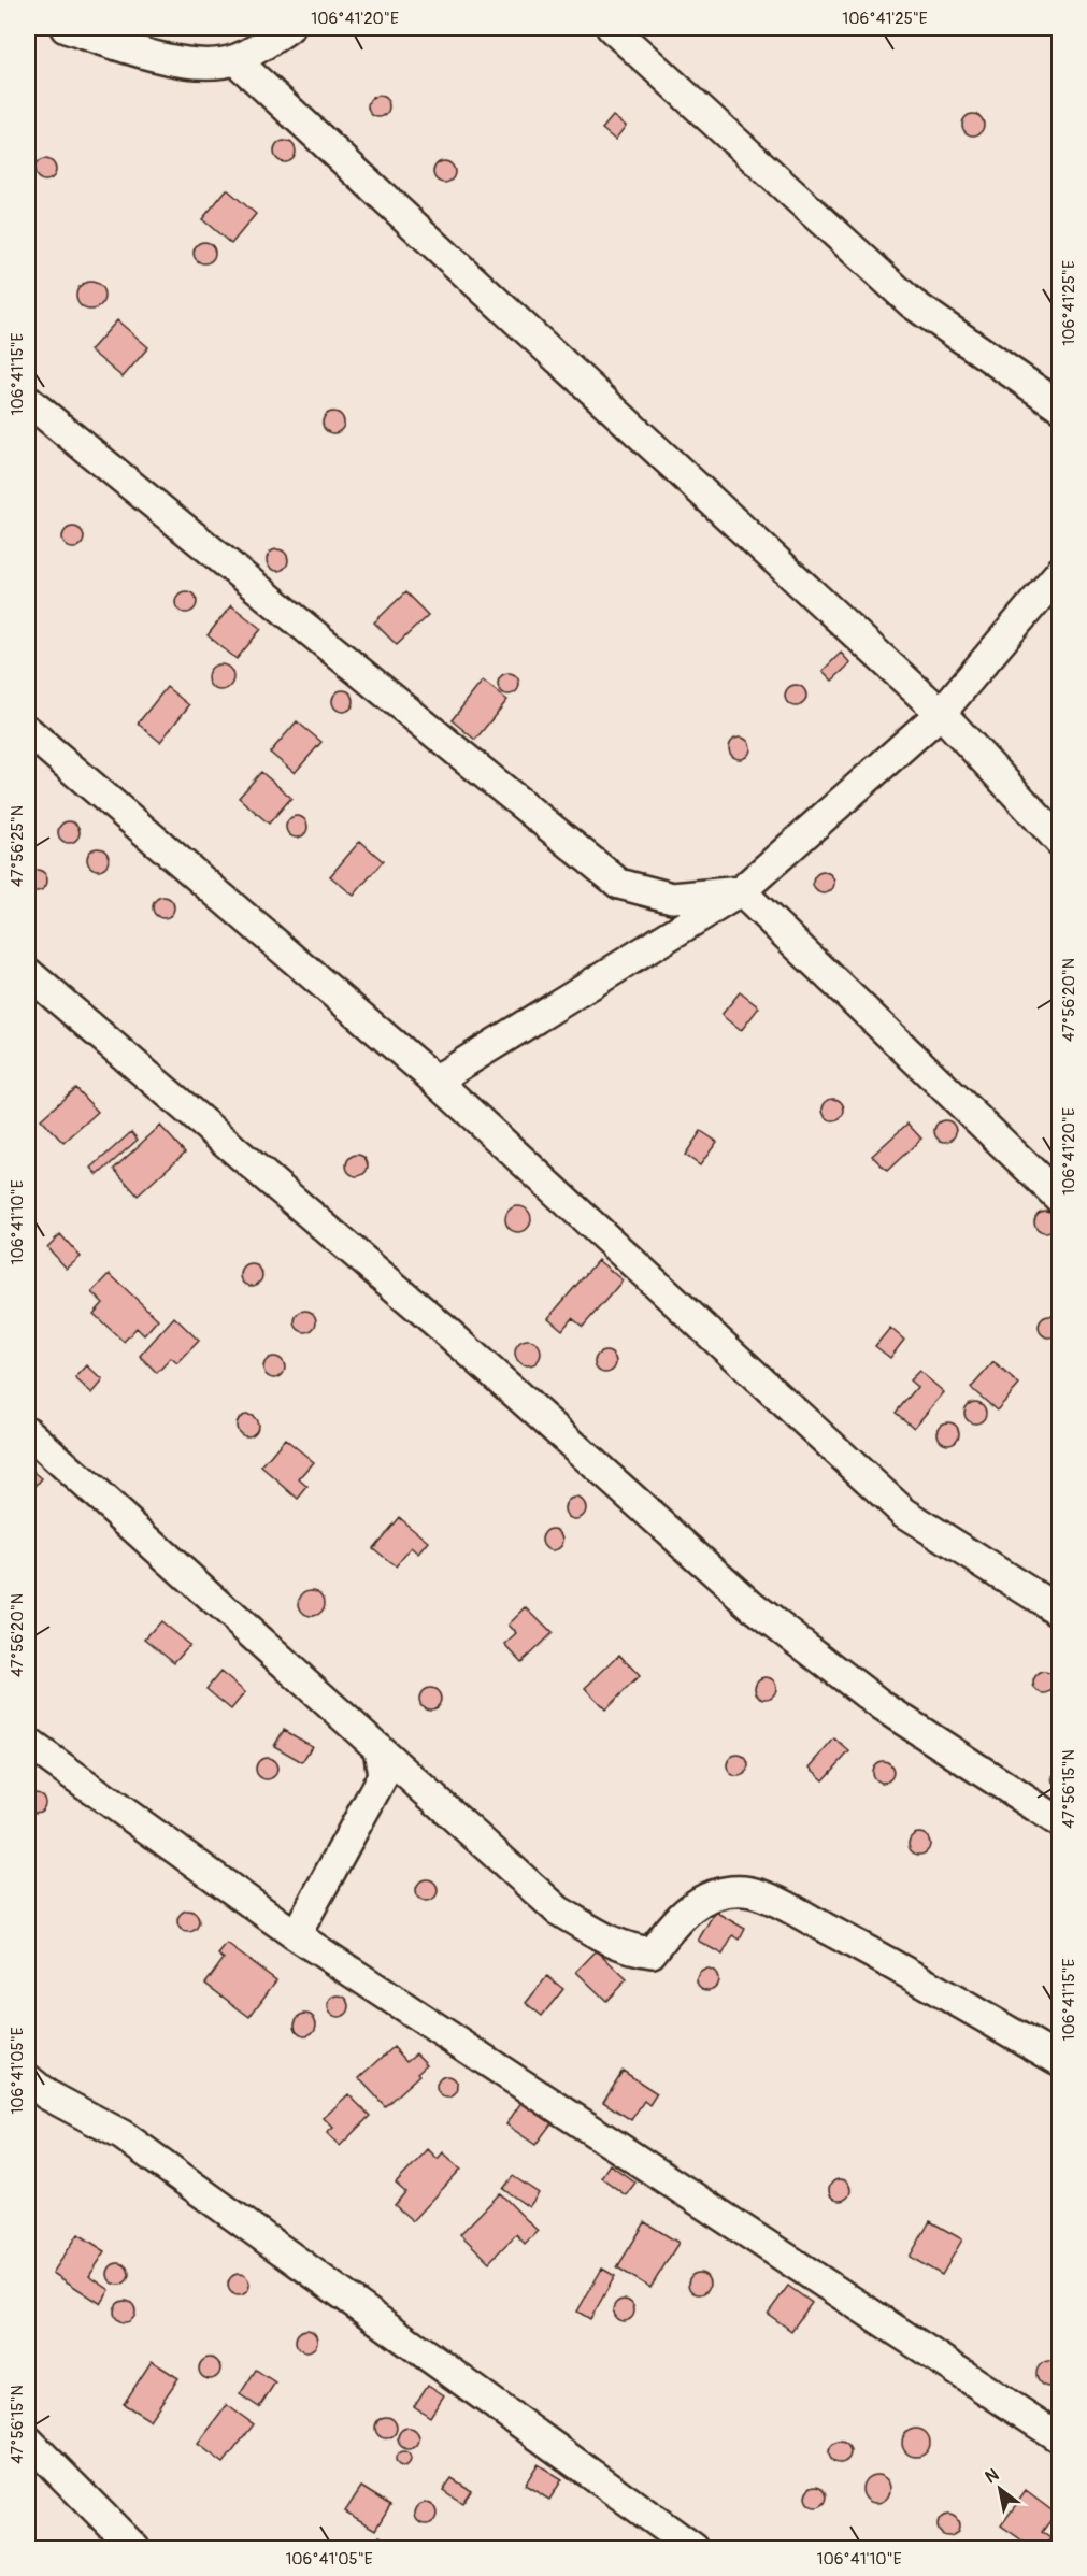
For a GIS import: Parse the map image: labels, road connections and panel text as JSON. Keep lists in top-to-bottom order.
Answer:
{
  "north": "top left",
  "coordinates": [
    "106°41'20\"E",
    "106°41'25\"E",
    "106°41'15\"E",
    "47°56'25\"N",
    "47°56'20\"N",
    "106°41'10\"E",
    "47°56'15\"N",
    "106°41'05\"E"
  ]
}
